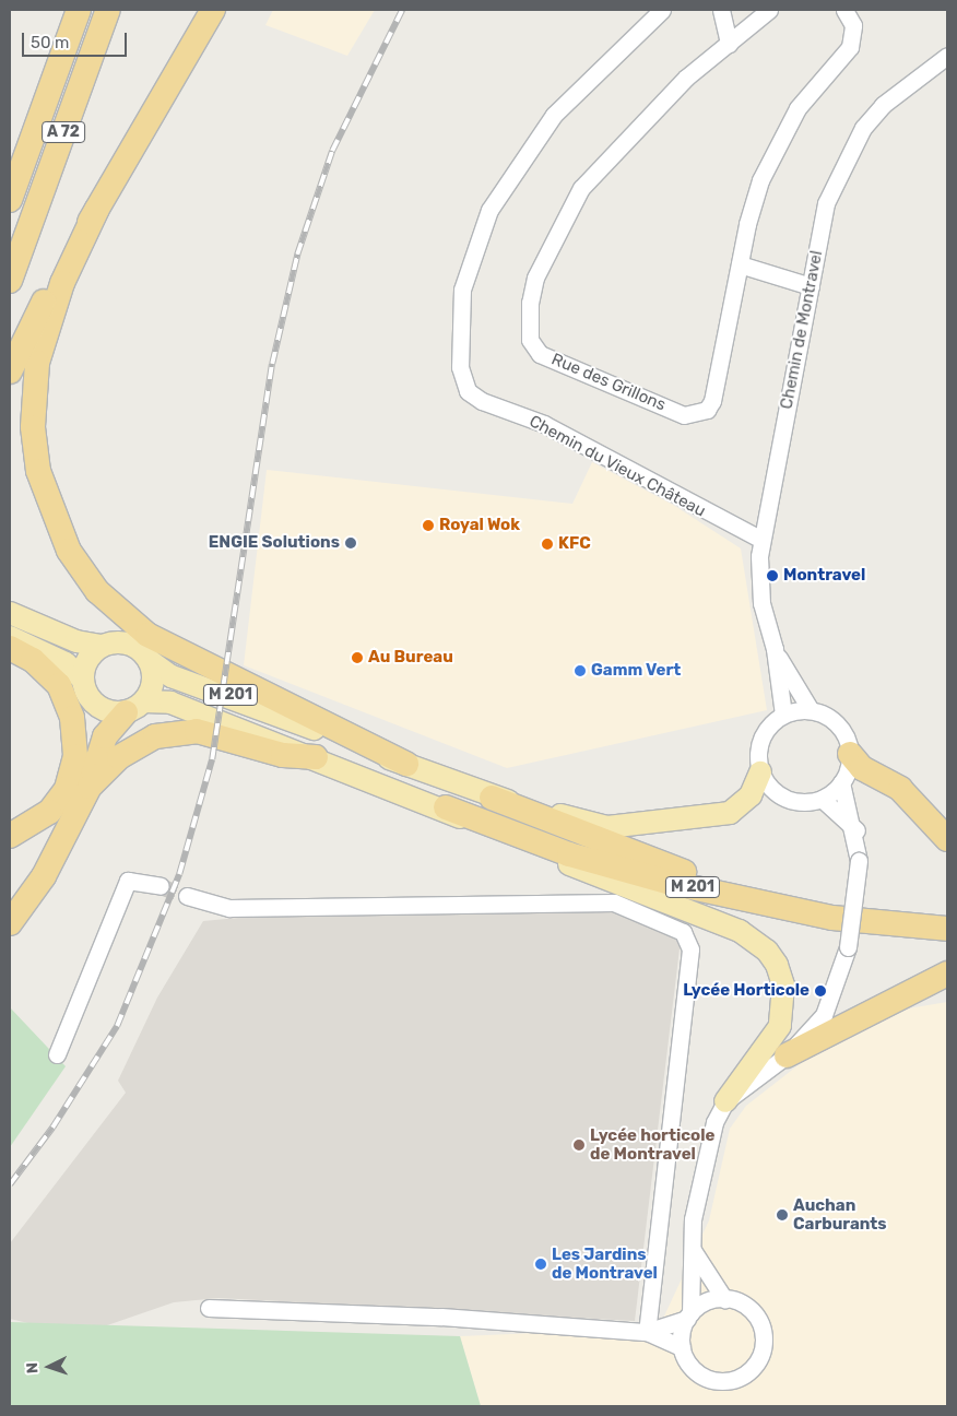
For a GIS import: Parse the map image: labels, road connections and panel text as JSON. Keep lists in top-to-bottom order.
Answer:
{
  "streets": {
    "highway": ["A 72", "M 201"],
    "street": ["Chemin de Montravel", "Rue des Grillons", "Chemin du Vieux Château"]
  },
  "crossings": [
    ["Chemin de Montravel", "Chemin du Vieux Château"]
  ],
  "places": [
    "Royal Wok",
    "ENGIE Solutions",
    "KFC",
    "Montravel",
    "Au Bureau",
    "Gamm Vert",
    "Lycée Horticole",
    "Lycée horticole de Montravel",
    "Auchan Carburants",
    "Les Jardins de Montravel"
  ],
  "scale_bar": "50 m",
  "north": "left"
}
